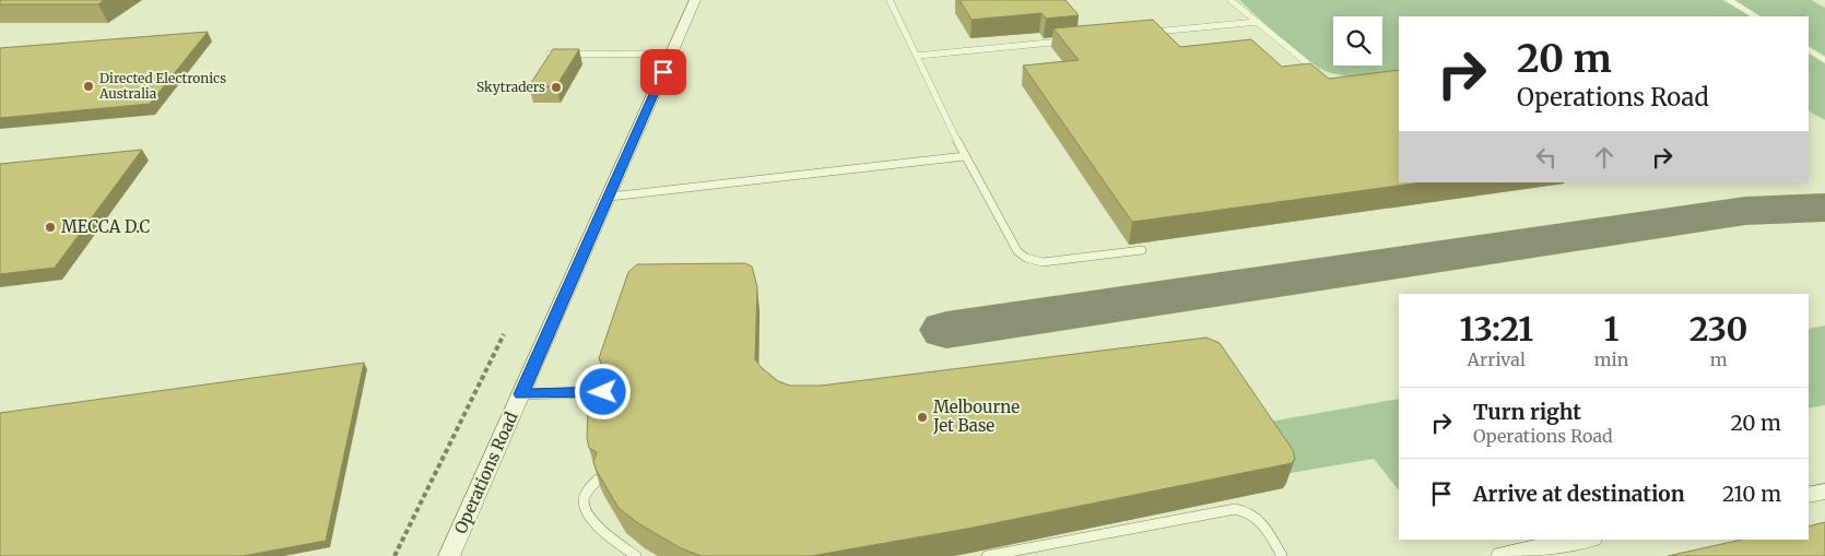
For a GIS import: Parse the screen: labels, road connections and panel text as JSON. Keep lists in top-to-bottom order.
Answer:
{
  "streets": {
    "street": ["Operations Road"]
  },
  "places": [
    "Directed Electronics Australia",
    "Skytraders",
    "MECCA D.C",
    "Melbourne Jet Base"
  ],
  "page": {
    "turn": ["20 m", "Operations Road"],
    "eta": [
      "13:21",
      "Arrival",
      "1",
      "min",
      "230",
      "m"
    ],
    "list": [
      {
        "name": "Turn right",
        "note": "Operations Road",
        "value": "20 m"
      },
      {
        "name": "Arrive at destination",
        "value": "210 m"
      }
    ]
  }
}
